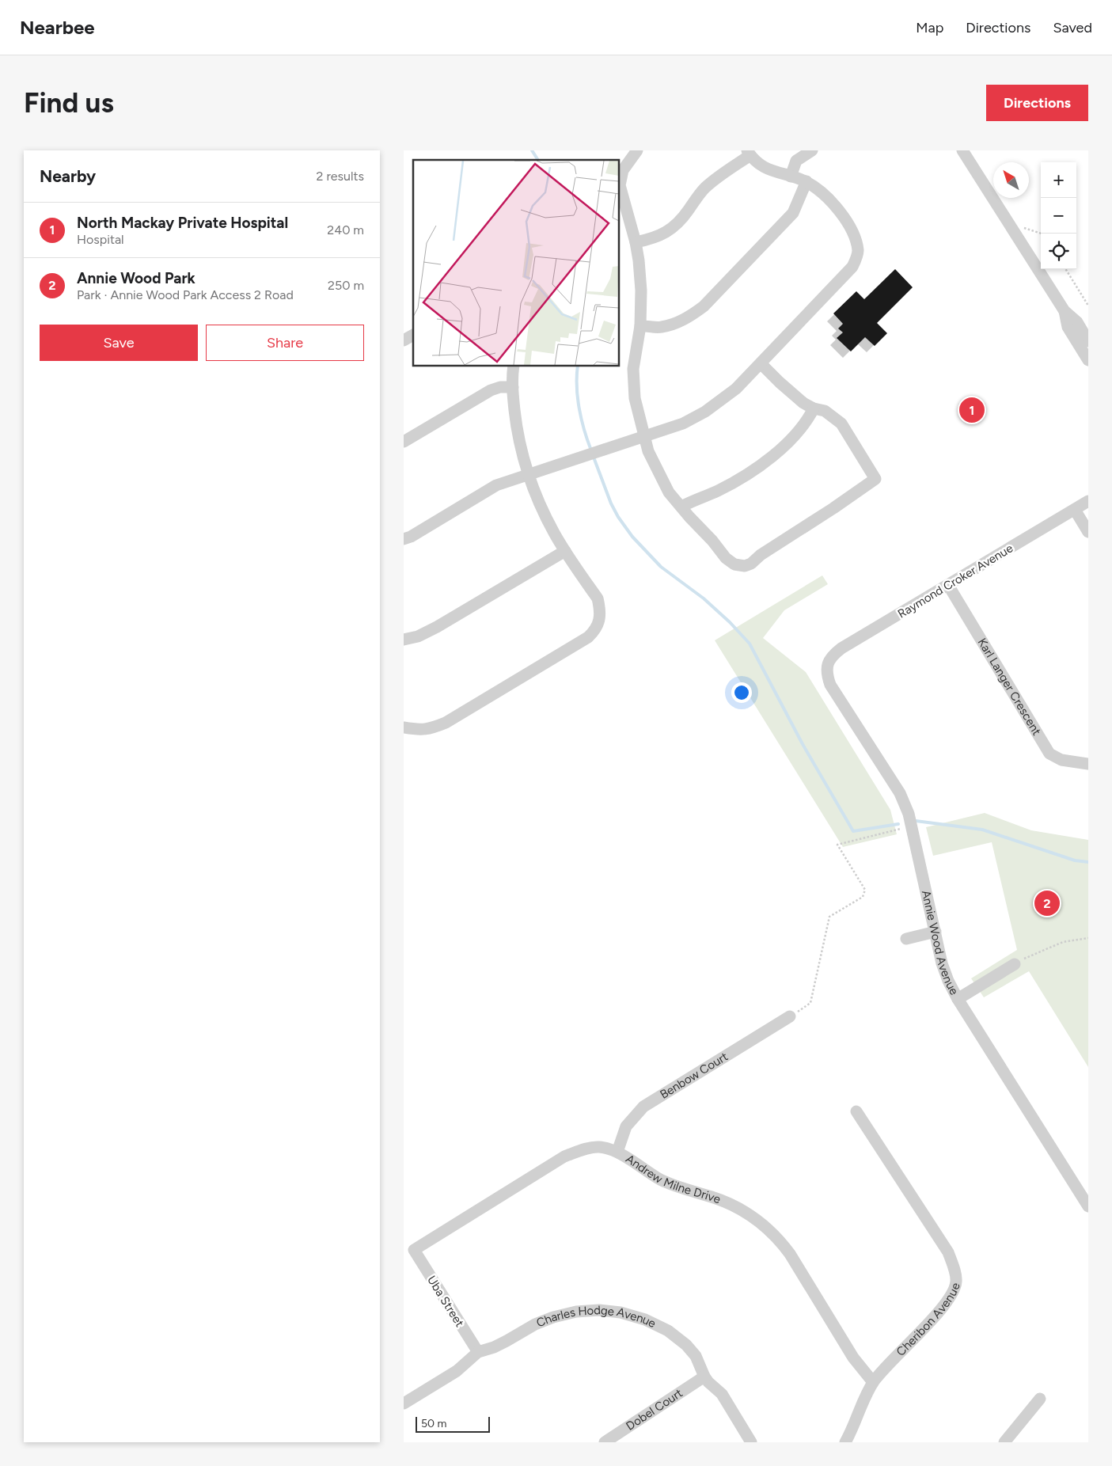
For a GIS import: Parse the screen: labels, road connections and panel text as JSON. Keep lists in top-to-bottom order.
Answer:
{
  "streets": {
    "street": [
      "Raymond Croker Avenue",
      "Karl Langer Crescent",
      "Annie Wood Avenue",
      "Benbow Court",
      "Andrew Milne Drive",
      "Uba Street",
      "Cheribon Avenue",
      "Charles Hodge Avenue",
      "Dobel Court"
    ]
  },
  "crossings": [
    ["Raymond Croker Avenue", "Karl Langer Crescent"],
    ["Raymond Croker Avenue", "Annie Wood Avenue"],
    ["Benbow Court", "Andrew Milne Drive"],
    ["Andrew Milne Drive", "Uba Street"],
    ["Andrew Milne Drive", "Cheribon Avenue"],
    ["Uba Street", "Charles Hodge Avenue"],
    ["Charles Hodge Avenue", "Dobel Court"]
  ],
  "scale_bar": "50 m",
  "north": "top left",
  "page": {
    "header": "Nearbee",
    "nav": ["Map", "Directions", "Saved"],
    "buttons": [
      "Directions",
      ["Save", "Share"]
    ],
    "title": "Find us",
    "heading": ["Nearby", "2 results"],
    "map_buttons": ["+", "−"],
    "list": [
      {
        "mark": "1",
        "name": "North Mackay Private Hospital",
        "note": "Hospital",
        "value": "240 m"
      },
      {
        "mark": "2",
        "name": "Annie Wood Park",
        "note": "Park · Annie Wood Park Access 2 Road",
        "value": "250 m"
      }
    ],
    "pins": ["1", "2"],
    "scale": "50 m"
  }
}
